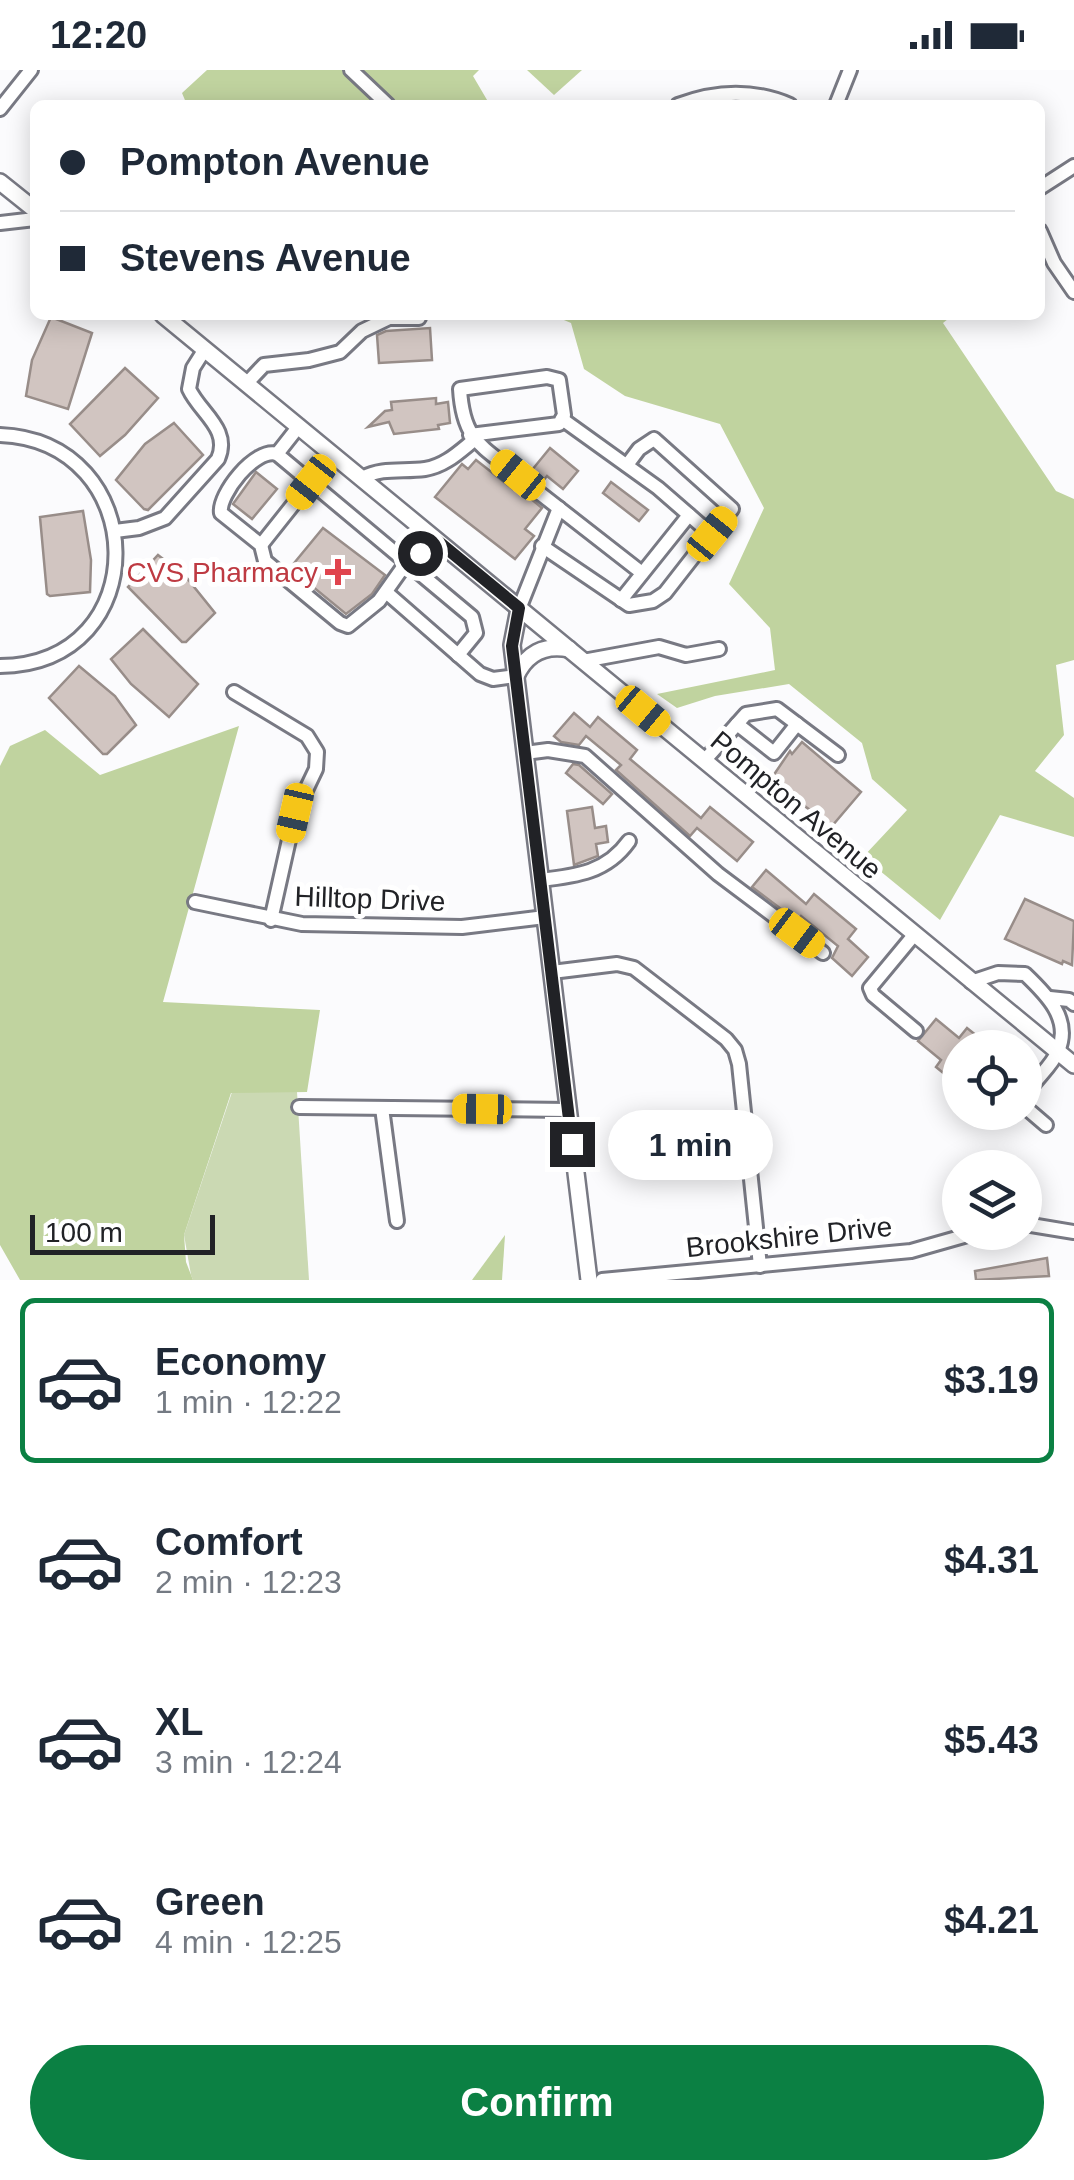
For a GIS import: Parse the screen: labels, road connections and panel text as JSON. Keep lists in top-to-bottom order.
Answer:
{
  "streets": {
    "main road": ["Pompton Avenue"],
    "street": ["Hilltop Drive", "Brookshire Drive"]
  },
  "places": {
    "health": ["CVS Pharmacy"]
  },
  "scale_bar": "100 m",
  "page": {
    "status": "12:20",
    "banner": ["Pompton Avenue", "Stevens Avenue"],
    "bubble": "1 min",
    "scale": "100 m",
    "list": [
      {
        "name": "Economy",
        "note": "1 min · 12:22",
        "value": "$3.19"
      },
      {
        "name": "Comfort",
        "note": "2 min · 12:23",
        "value": "$4.31"
      },
      {
        "name": "XL",
        "note": "3 min · 12:24",
        "value": "$5.43"
      },
      {
        "name": "Green",
        "note": "4 min · 12:25",
        "value": "$4.21"
      }
    ],
    "buttons": "Confirm"
  }
}
